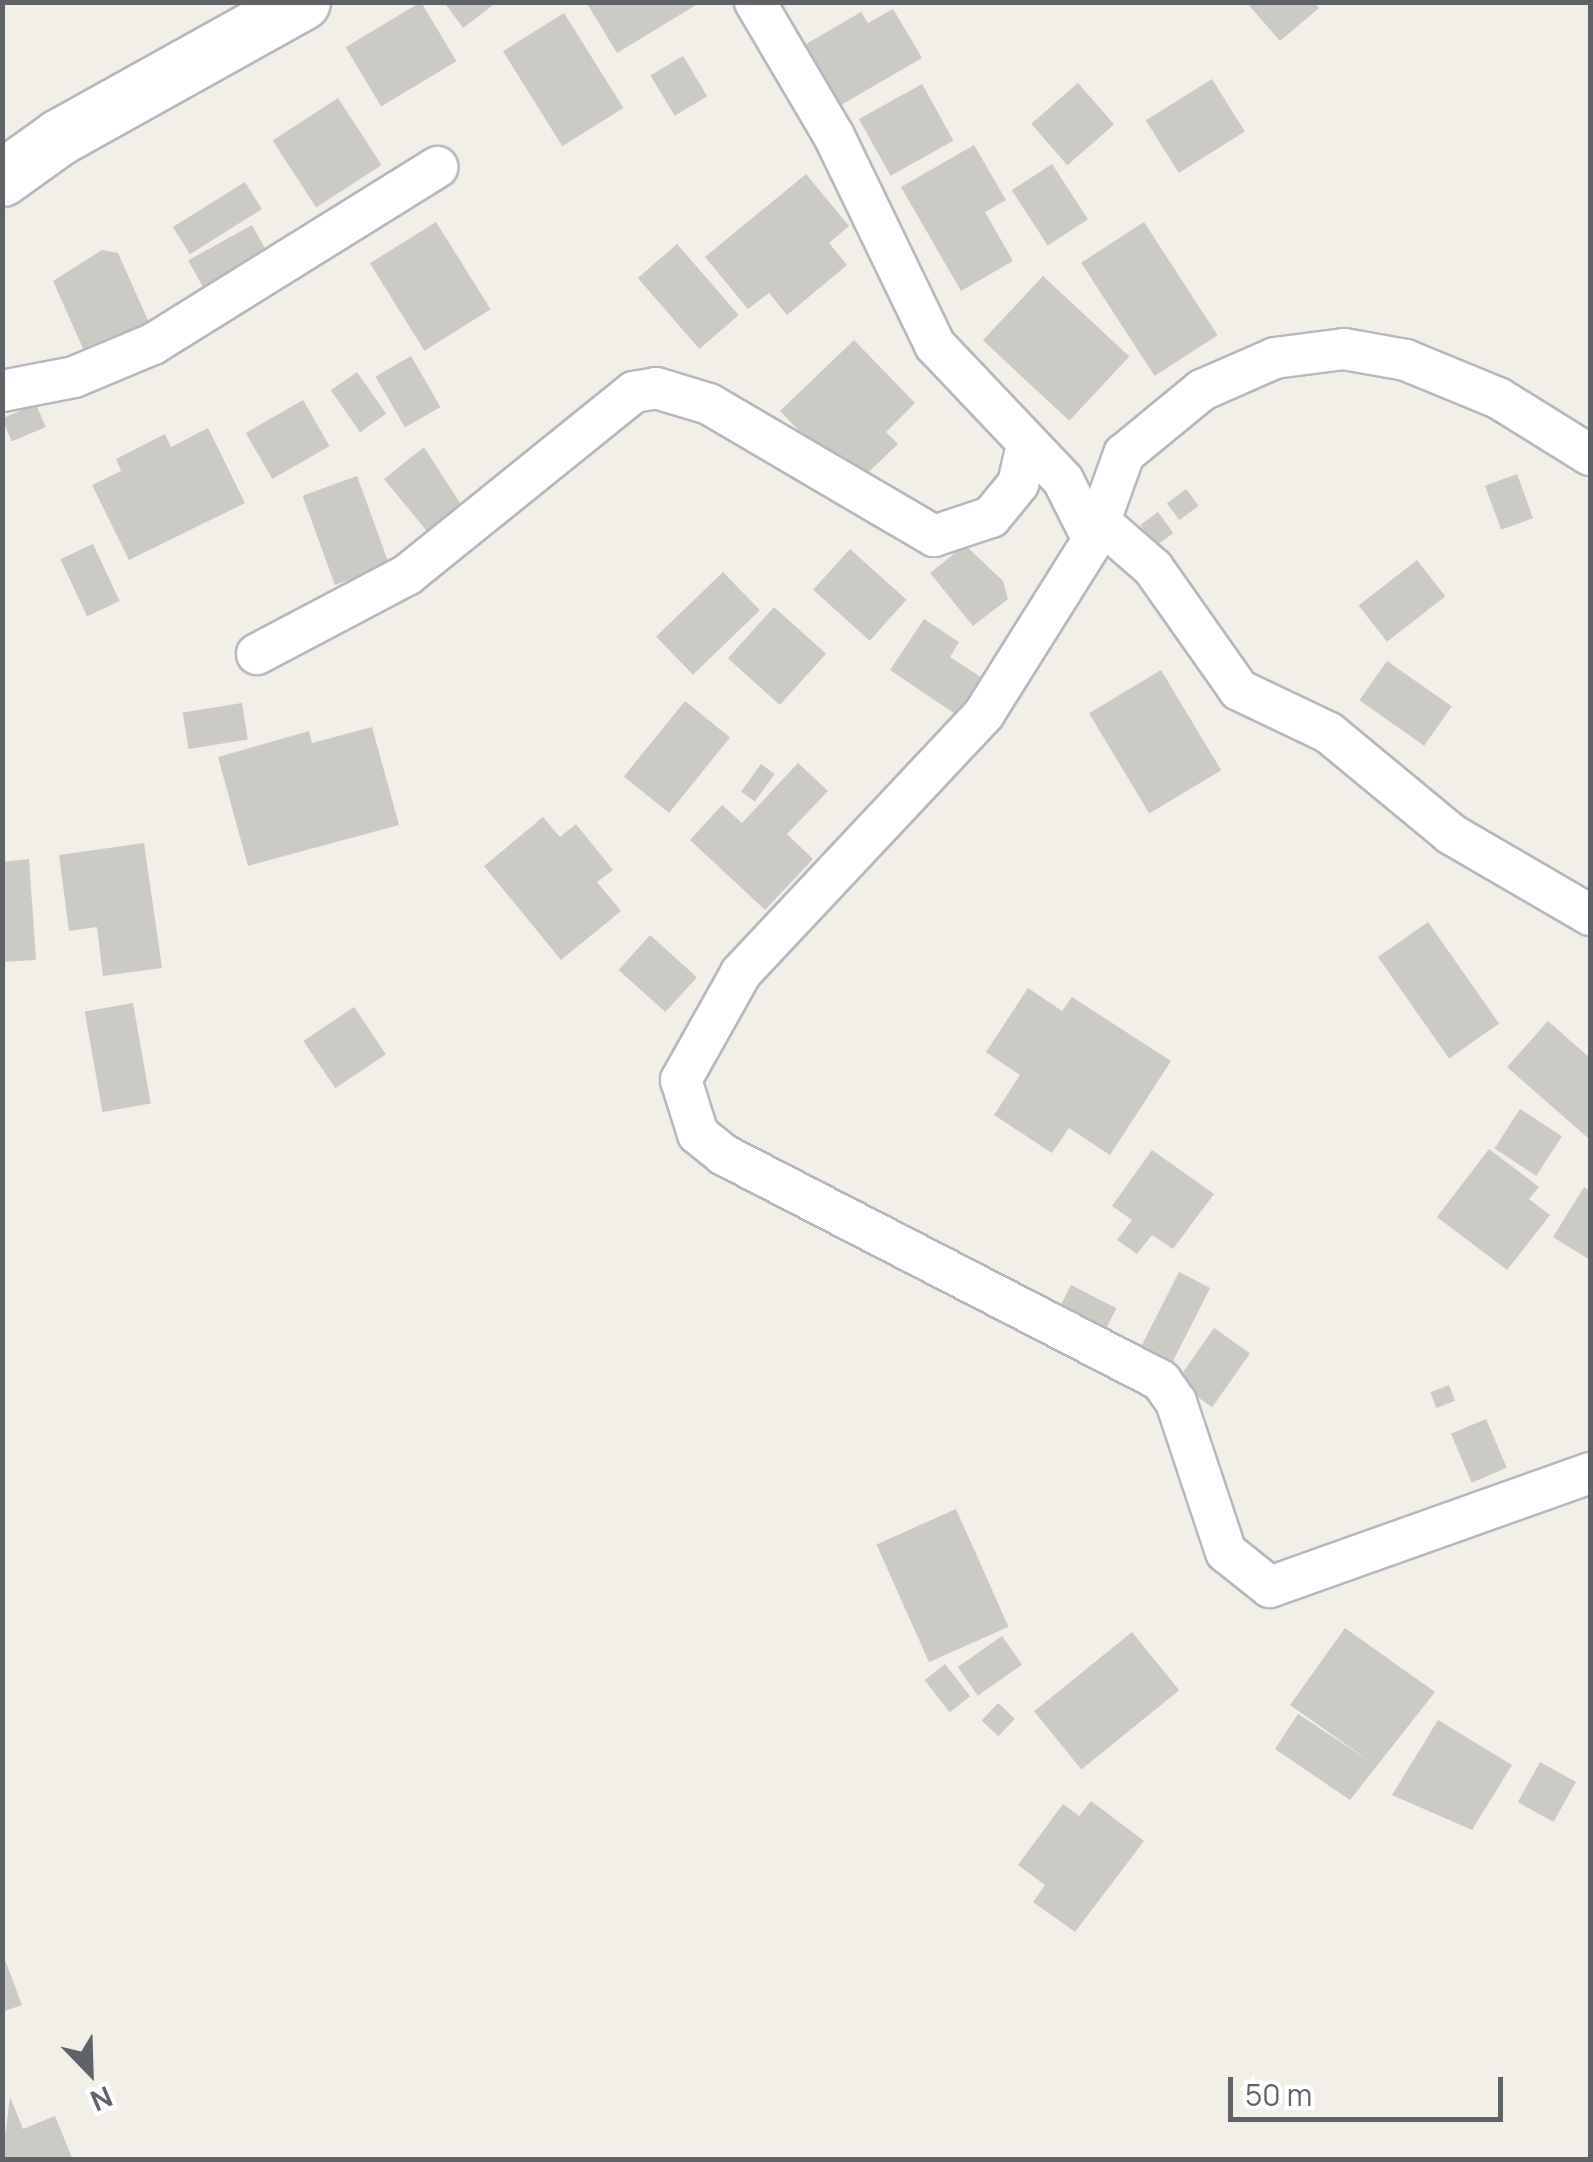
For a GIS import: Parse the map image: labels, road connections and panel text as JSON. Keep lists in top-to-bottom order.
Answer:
{
  "scale_bar": "50 m",
  "north": "bottom right"
}
